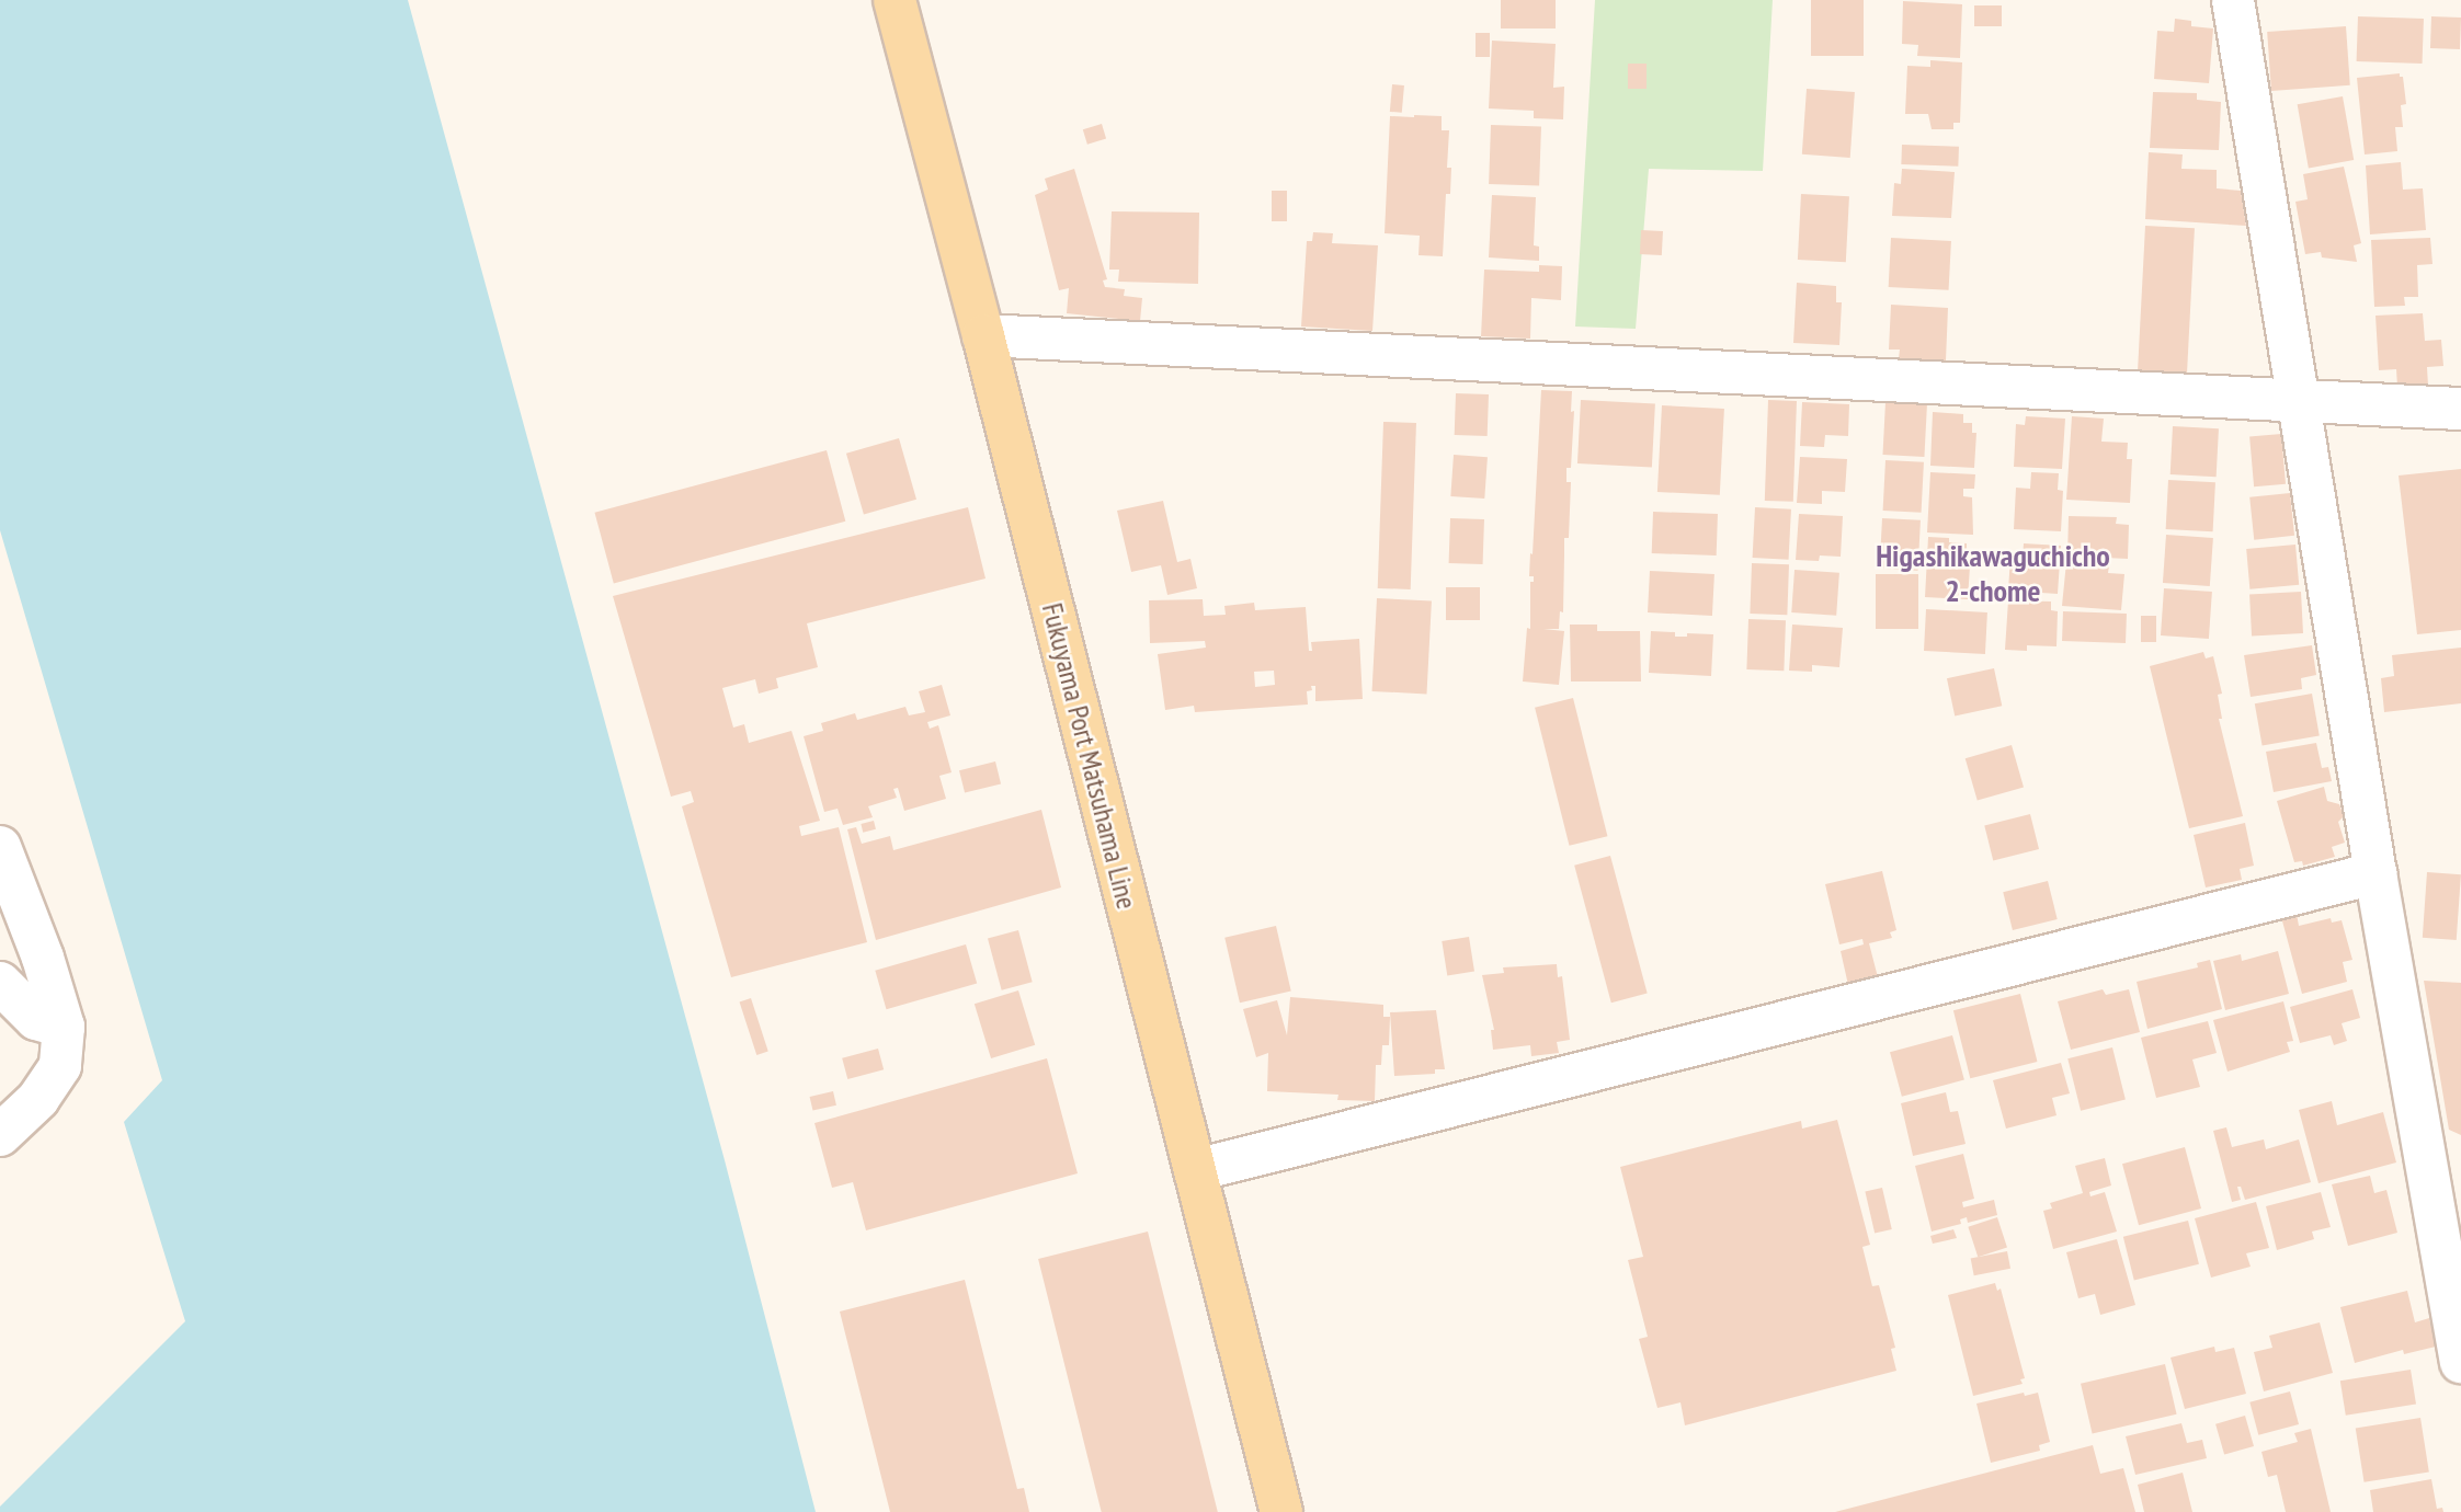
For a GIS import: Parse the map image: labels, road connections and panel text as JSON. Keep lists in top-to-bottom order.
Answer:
{
  "streets": {
    "main road": ["Fukuyama Port Matsuhama Line"]
  },
  "districts": ["Higashikawaguchicho 2-chome"]
}
